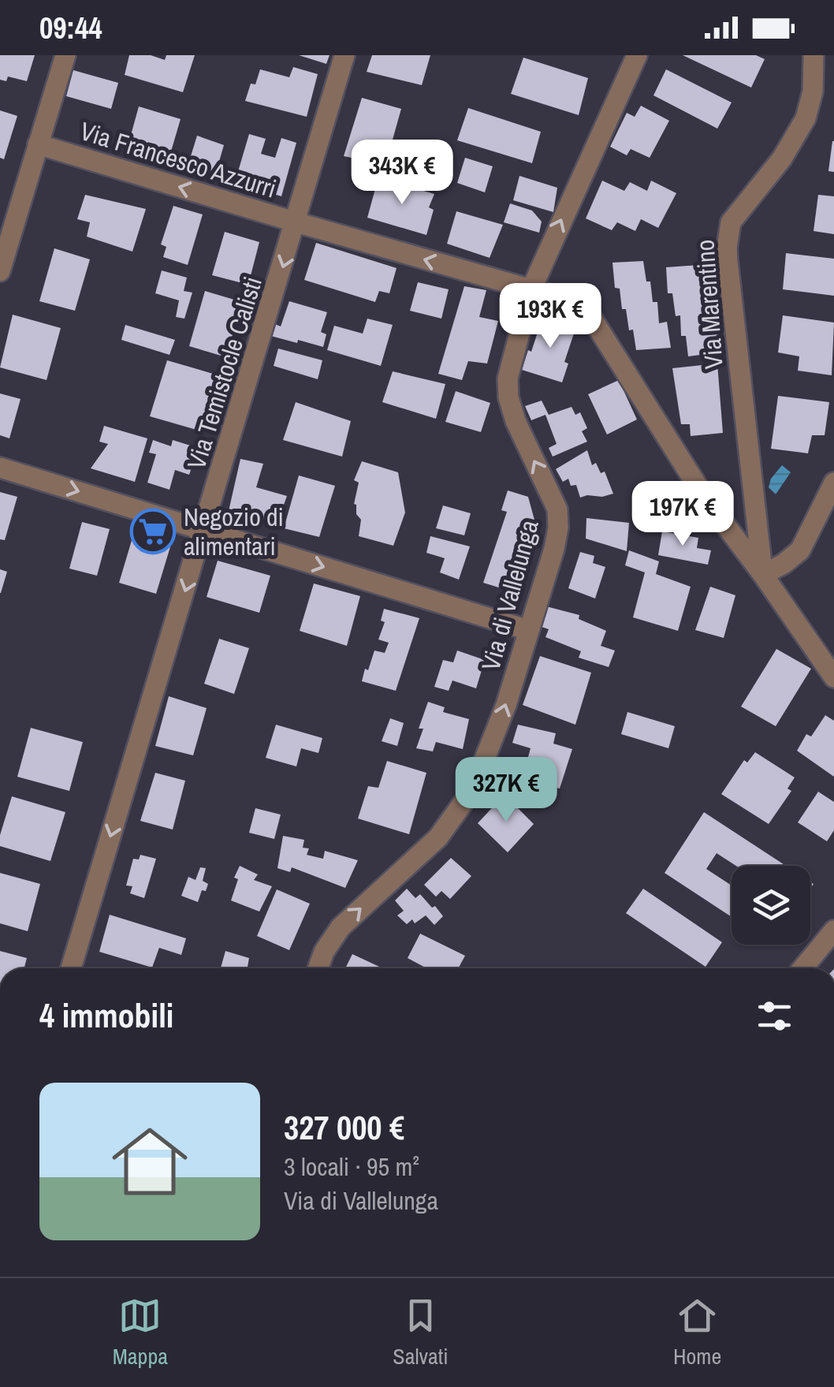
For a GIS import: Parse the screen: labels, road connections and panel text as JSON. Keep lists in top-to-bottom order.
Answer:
{
  "streets": {
    "street": [
      "Via Francesco Azzurri",
      "Via Marentino",
      "Via Temistocle Calisti",
      "Via di Vallelunga"
    ]
  },
  "crossings": [
    ["Via Francesco Azzurri", "Via Marentino"],
    ["Via Francesco Azzurri", "Via Temistocle Calisti"],
    ["Via Francesco Azzurri", "Via di Vallelunga"]
  ],
  "one_way": ["Via Francesco Azzurri", "Via Temistocle Calisti", "Via di Vallelunga"],
  "places": {
    "supermarket": ["Negozio di alimentari"]
  },
  "page": {
    "status": "09:44",
    "price": [
      "343K €",
      "193K €",
      "197K €",
      "327K €"
    ],
    "heading": "4 immobili",
    "list": [
      {
        "name": "327 000 €",
        "note": "3 locali · 95 m² · Via di Vallelunga"
      }
    ],
    "tabs": ["Mappa", "Salvati", "Home"]
  }
}
